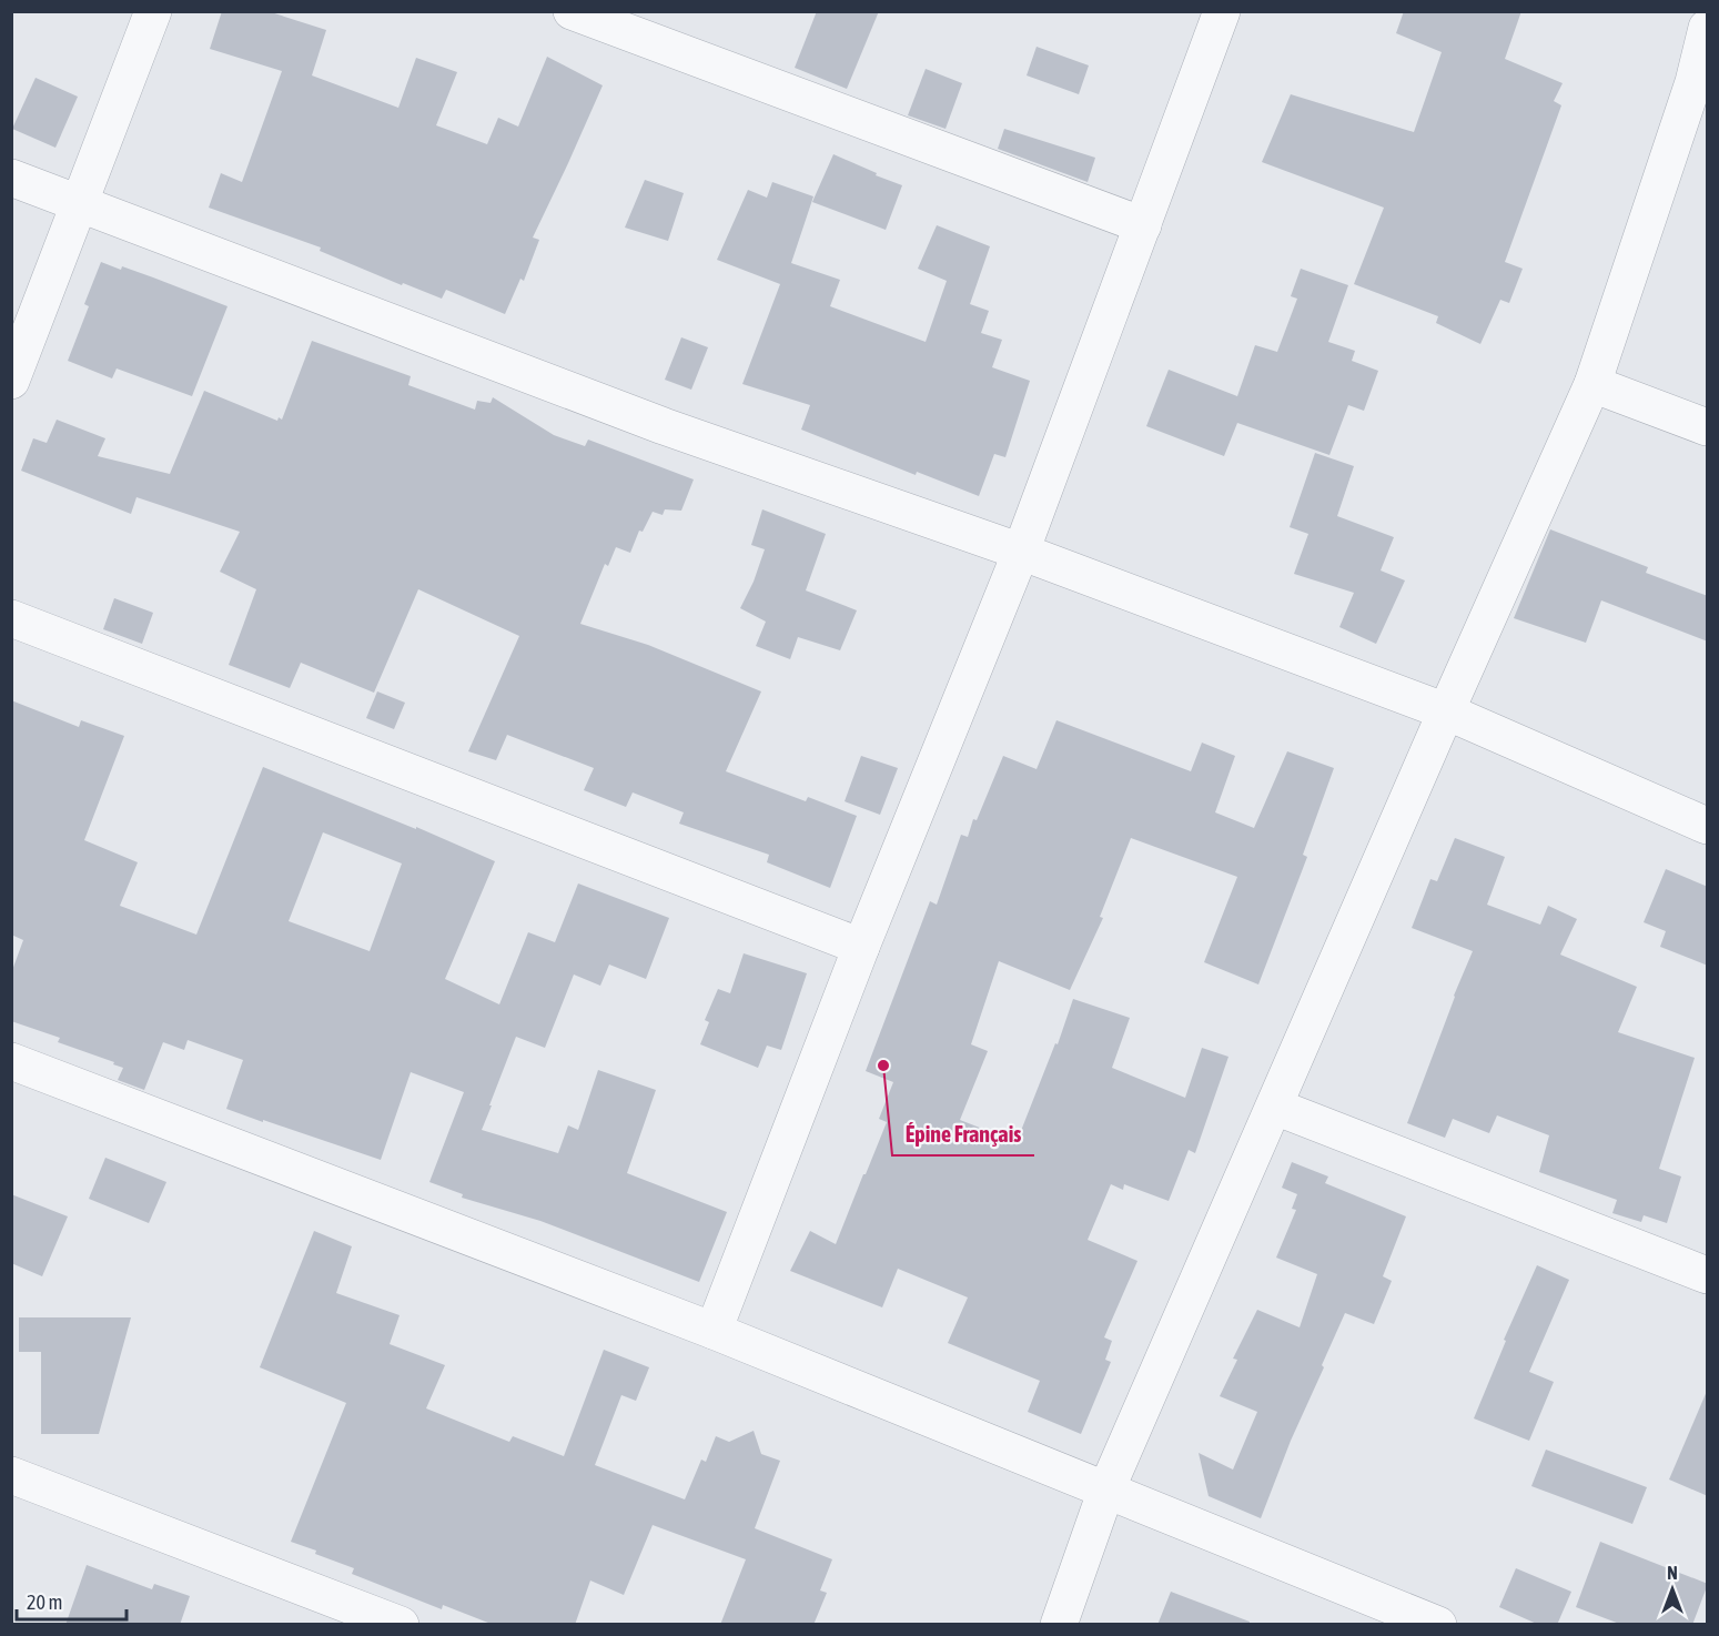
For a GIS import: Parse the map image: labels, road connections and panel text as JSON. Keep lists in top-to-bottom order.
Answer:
{
  "places": ["Épine Français"],
  "scale_bar": "20 m",
  "north": "top"
}
